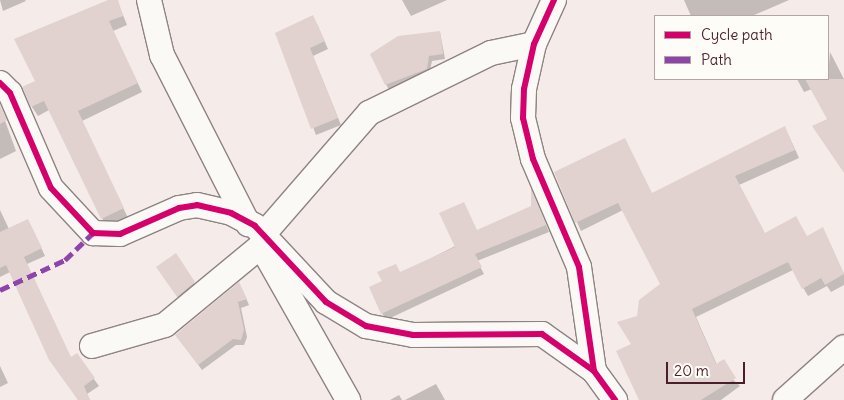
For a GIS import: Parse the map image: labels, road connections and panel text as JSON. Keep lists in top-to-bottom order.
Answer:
{
  "legend": ["Cycle path", "Path"],
  "scale_bar": "20 m"
}
